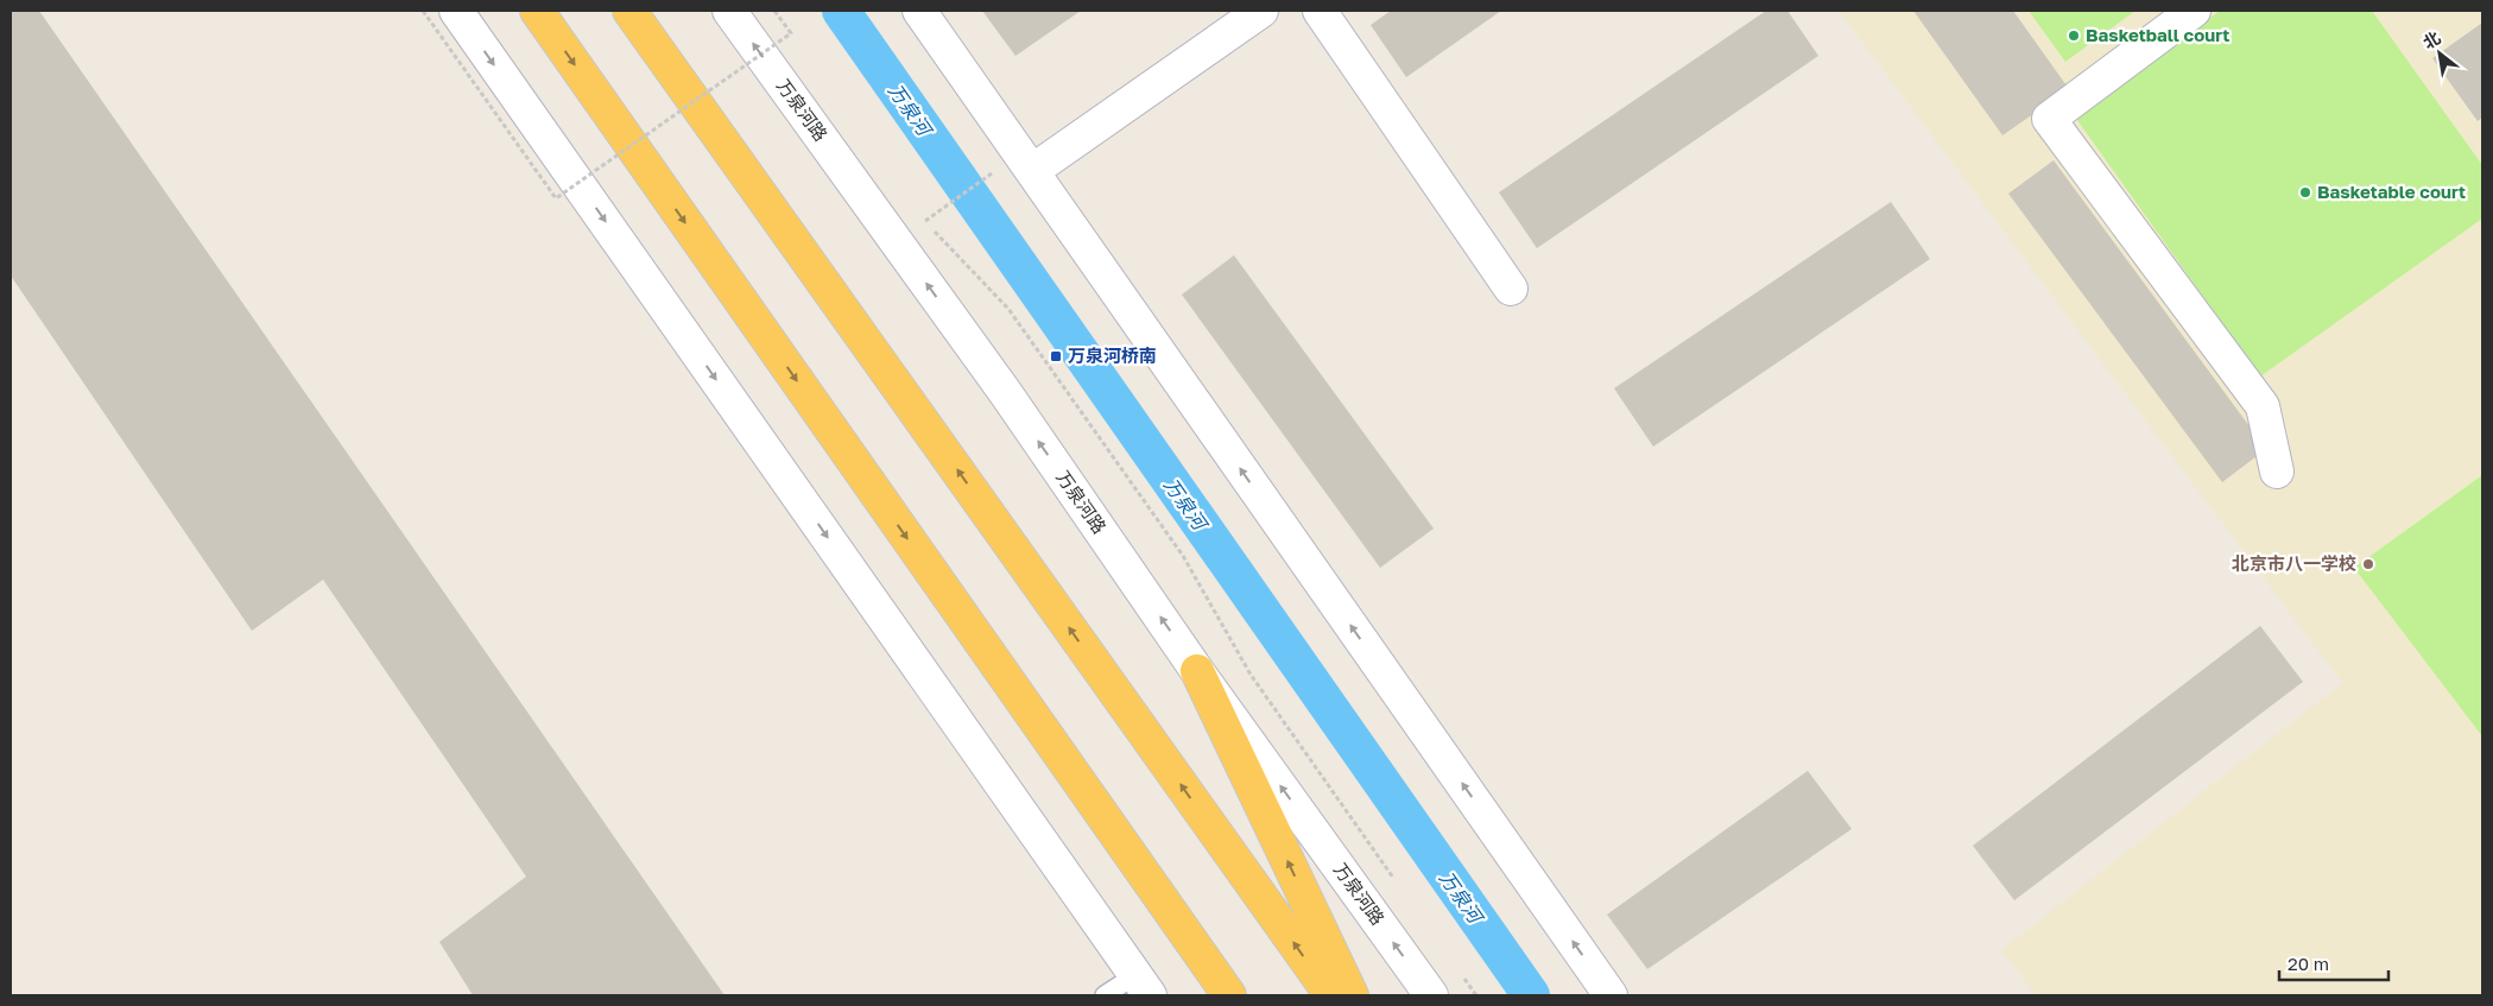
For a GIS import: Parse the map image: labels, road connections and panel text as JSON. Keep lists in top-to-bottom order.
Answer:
{
  "streets": {
    "street": ["万泉河路"]
  },
  "water": ["万泉河"],
  "places": {
    "other": ["Basketball court", "Basketable court", "北京市八一学校"],
    "transit": ["万泉河桥南"]
  },
  "scale_bar": "20 m",
  "north": "top left"
}
